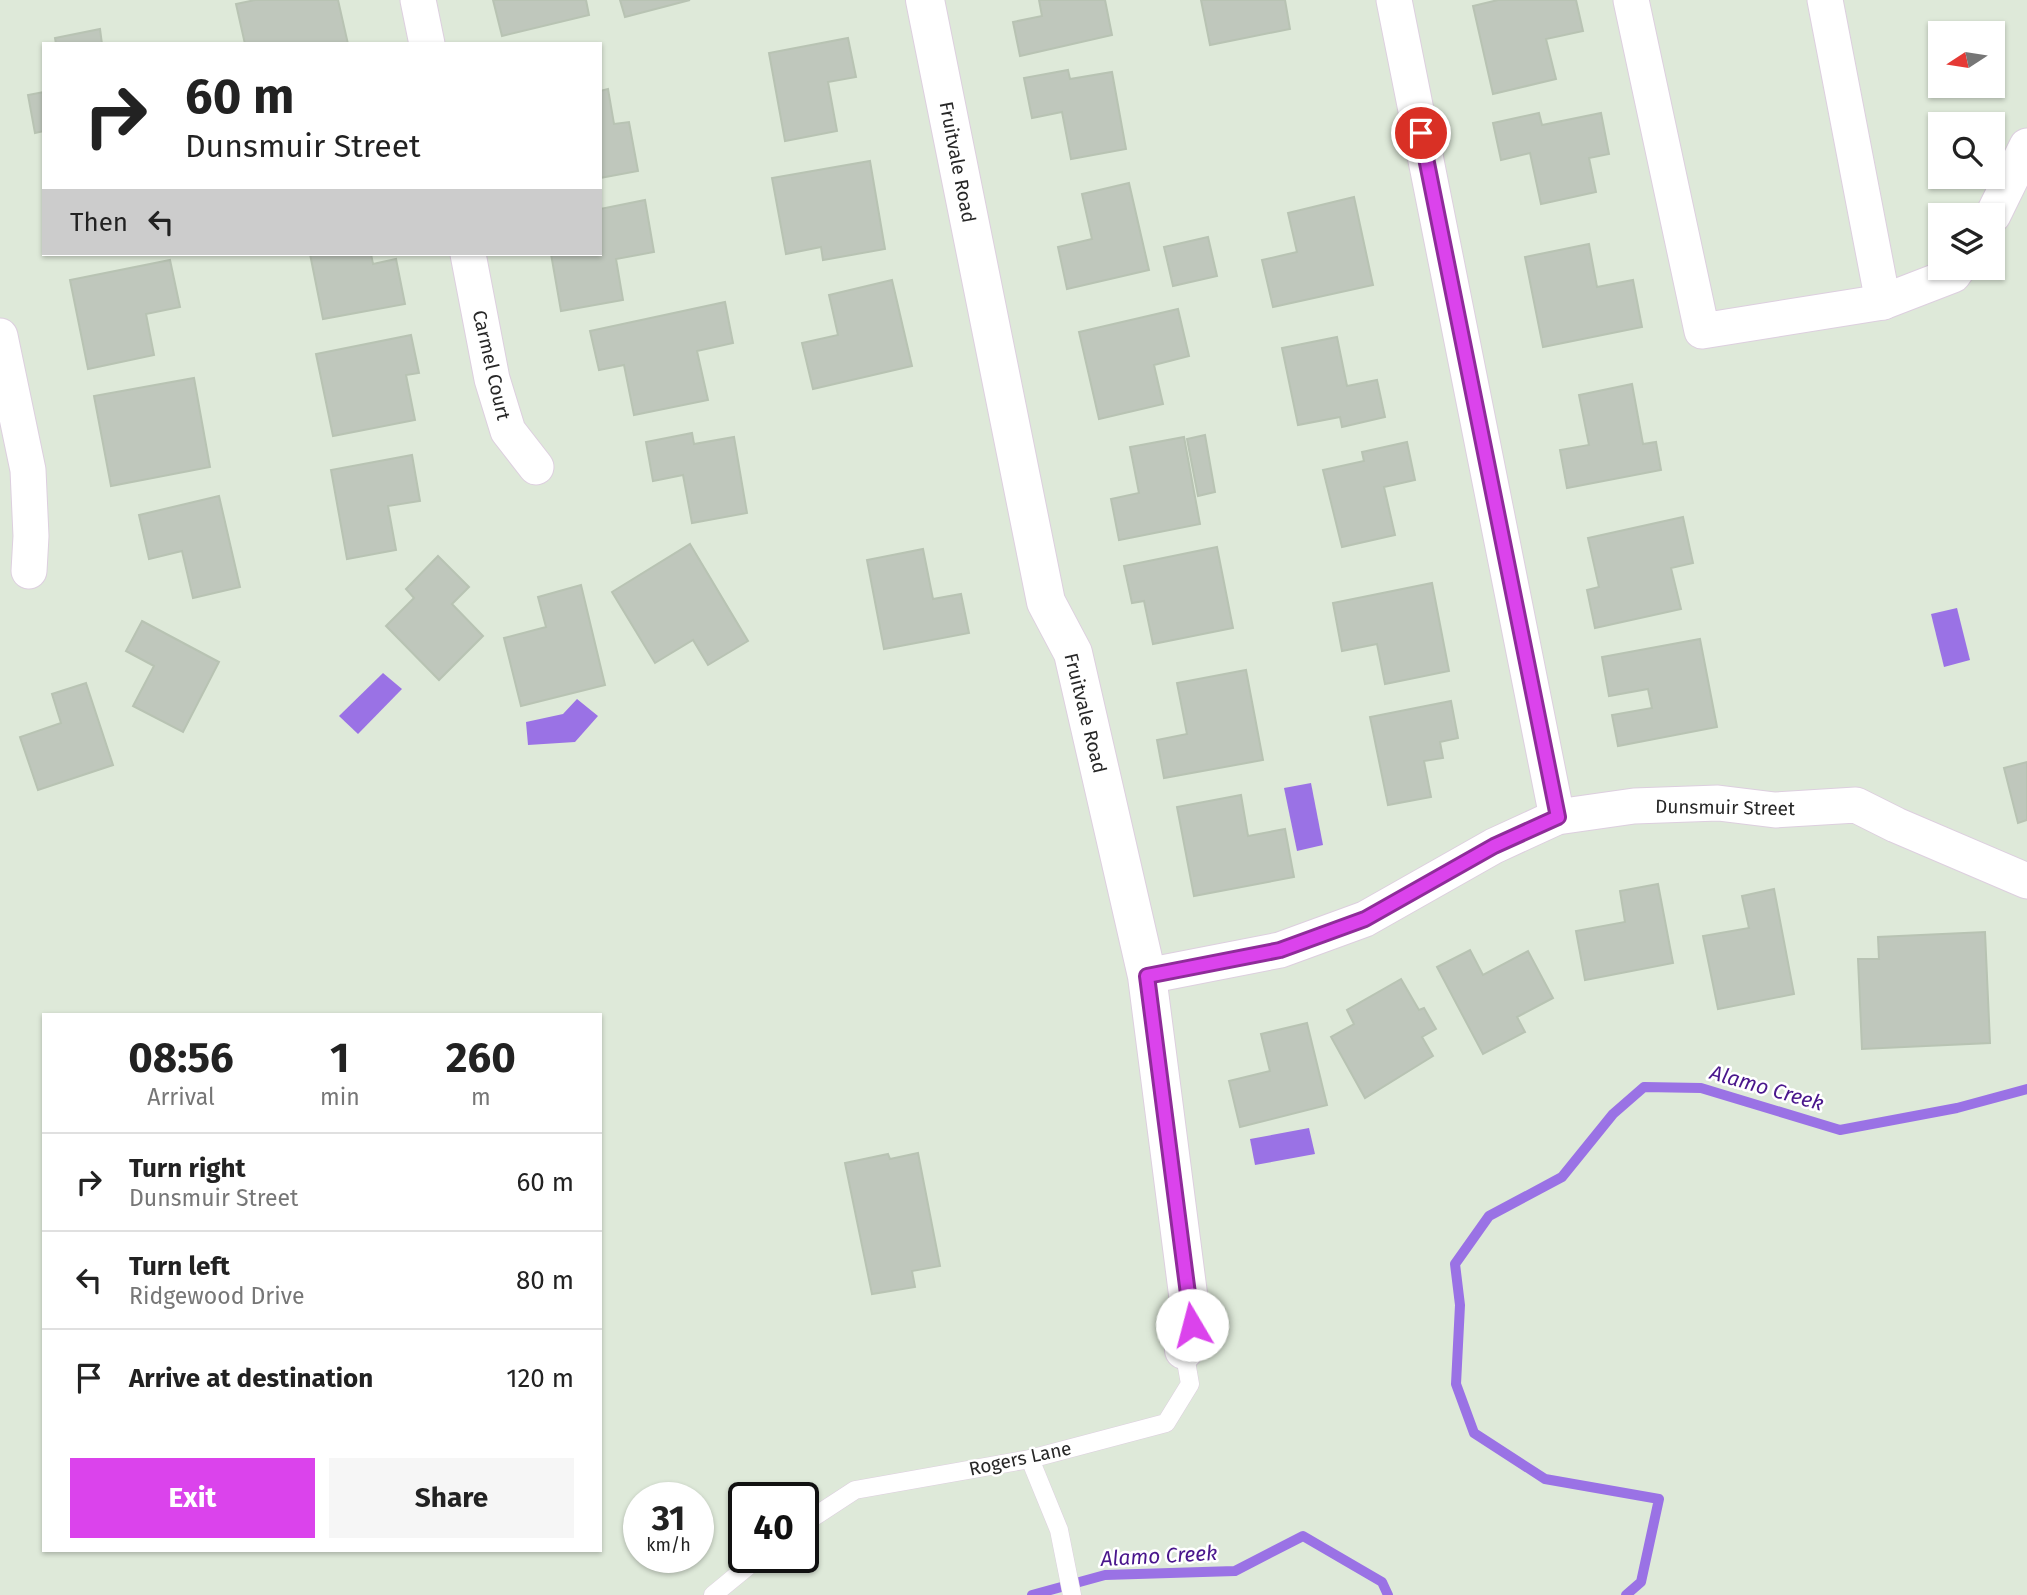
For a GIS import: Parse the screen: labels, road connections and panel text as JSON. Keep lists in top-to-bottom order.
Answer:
{
  "streets": {
    "street": ["Fruitvale Road", "Carmel Court", "Dunsmuir Street"],
    "lane": ["Rogers Lane"]
  },
  "crossings": [
    ["Fruitvale Road", "Dunsmuir Street"],
    ["Fruitvale Road", "Rogers Lane"]
  ],
  "water": ["Alamo Creek"],
  "north": "left",
  "page": {
    "turn": ["60 m", "Dunsmuir Street"],
    "then": "Then",
    "eta": [
      "08:56",
      "Arrival",
      "1",
      "min",
      "260",
      "m"
    ],
    "list": [
      {
        "name": "Turn right",
        "note": "Dunsmuir Street",
        "value": "60 m"
      },
      {
        "name": "Turn left",
        "note": "Ridgewood Drive",
        "value": "80 m"
      },
      {
        "name": "Arrive at destination",
        "value": "120 m"
      }
    ],
    "buttons": ["Exit", "Share"],
    "speed": "31 km/h",
    "limit": "40"
  }
}
